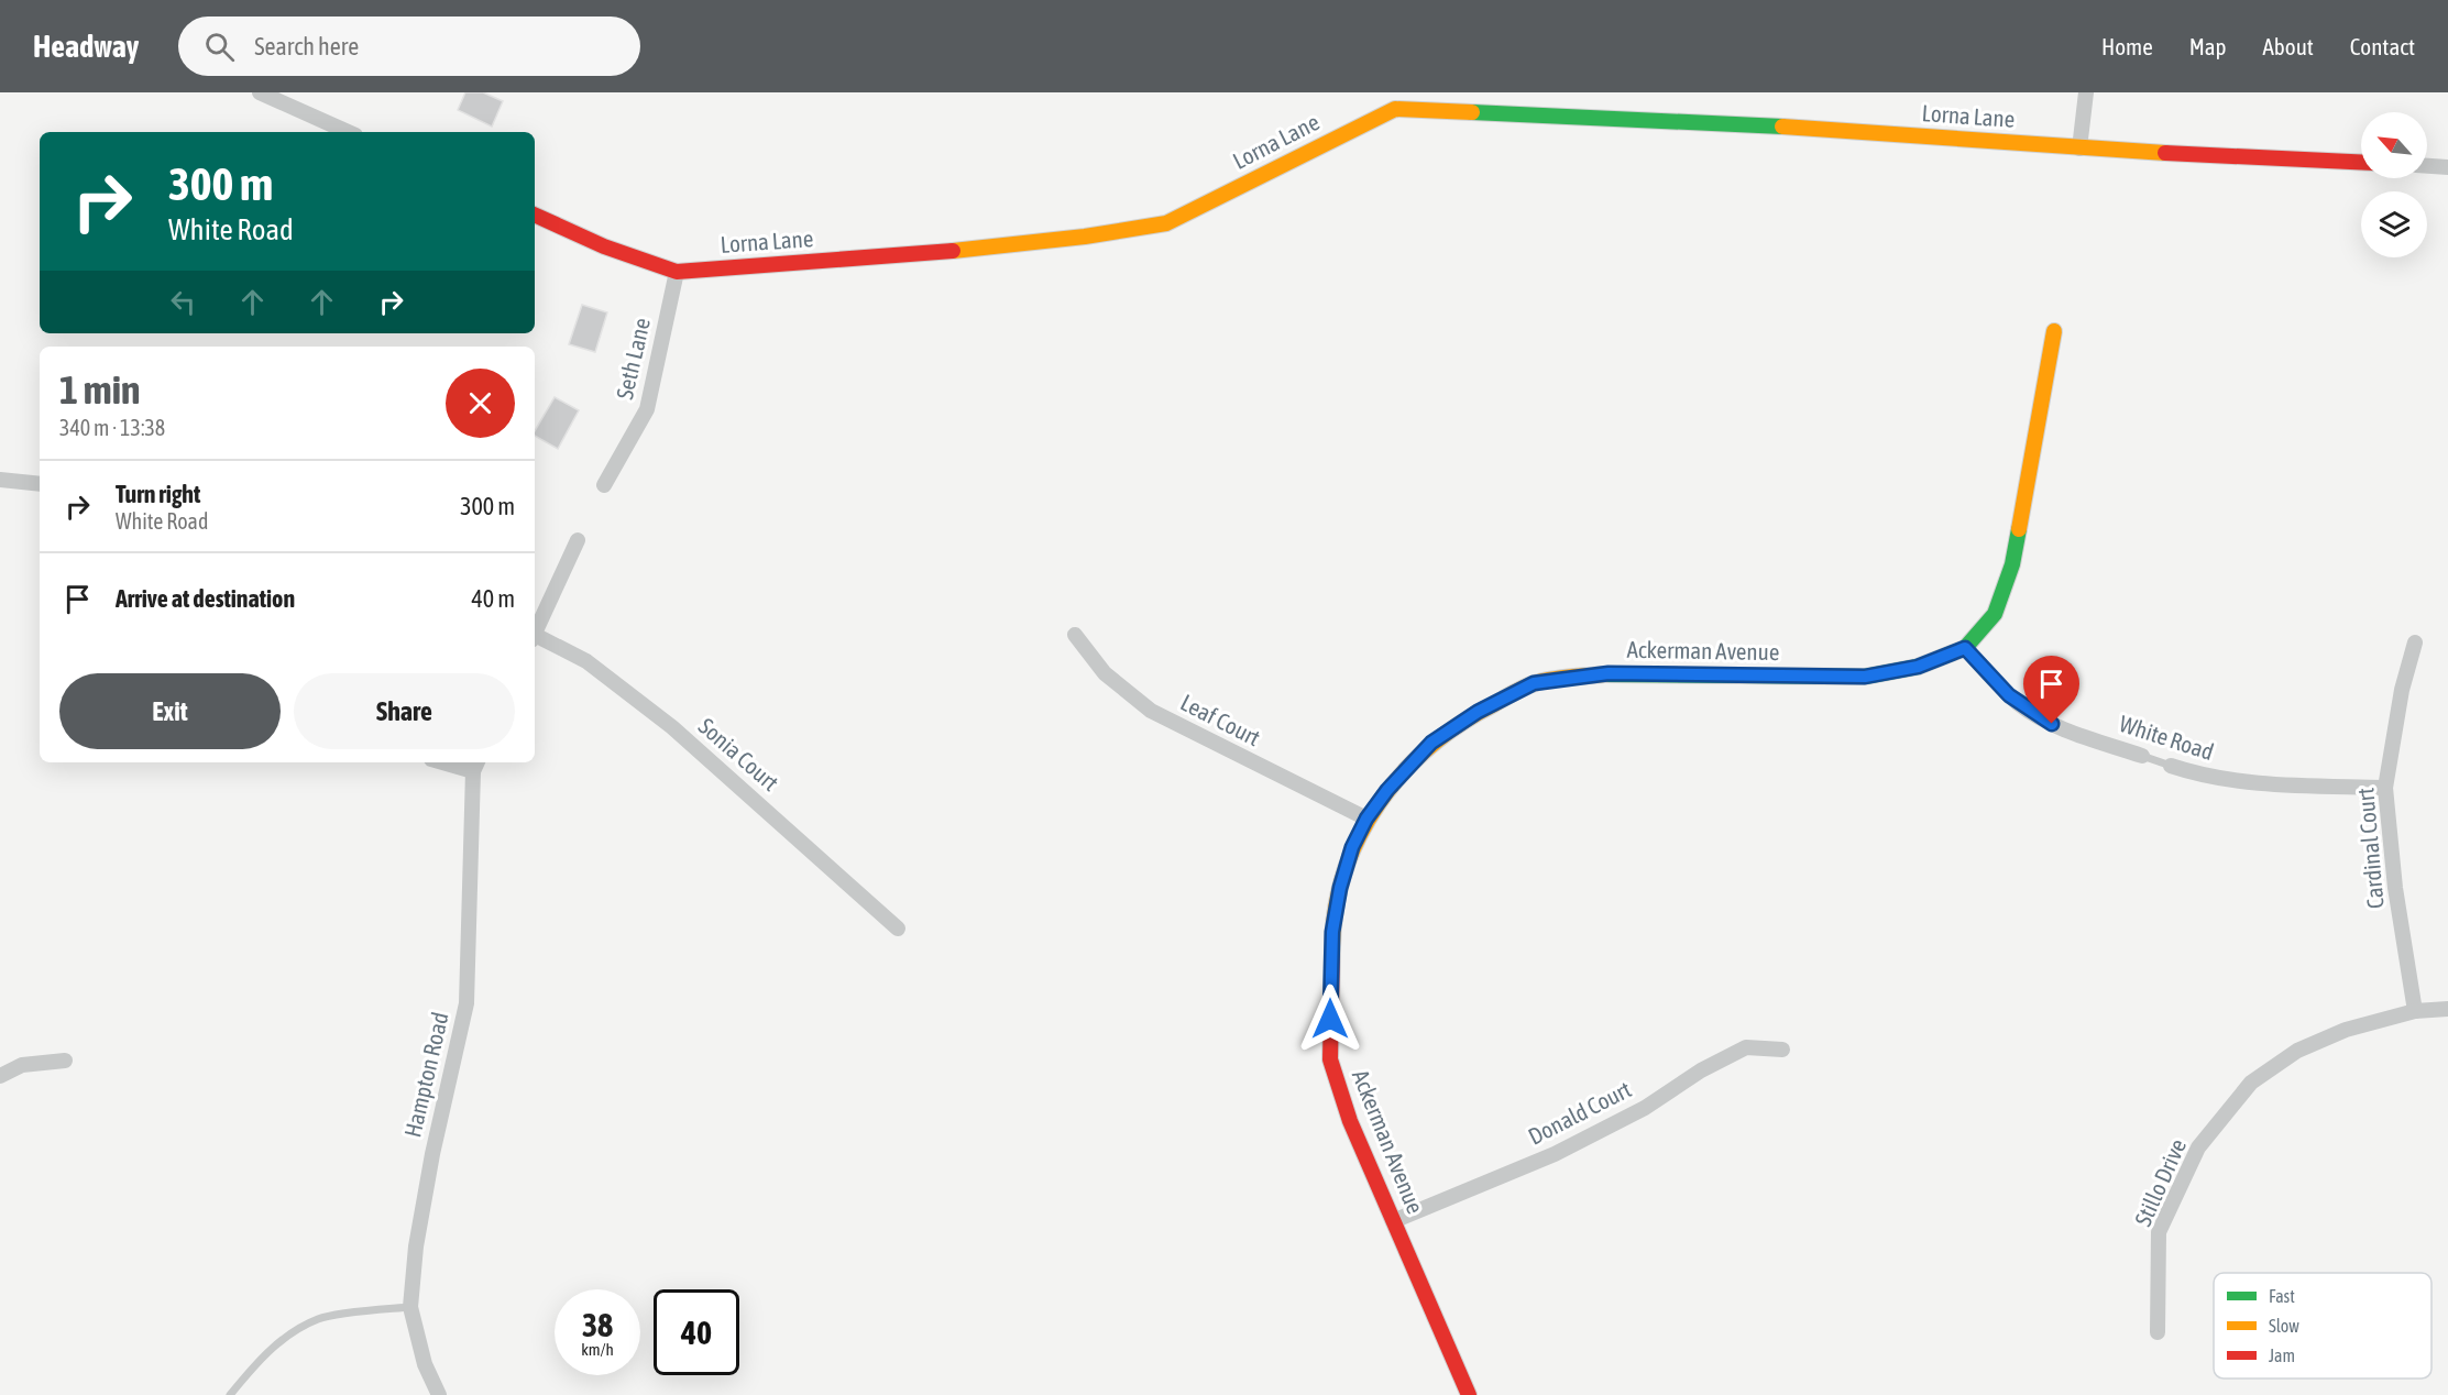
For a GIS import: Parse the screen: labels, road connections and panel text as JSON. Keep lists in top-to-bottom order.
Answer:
{
  "streets": {
    "street": [
      "Lorna Lane",
      "Seth Lane",
      "Ackerman Avenue",
      "Leaf Court",
      "White Road",
      "Sonia Court",
      "Cardinal Court",
      "Hampton Road",
      "Donald Court",
      "Stillo Drive"
    ]
  },
  "crossings": [
    ["Lorna Lane", "Seth Lane"],
    ["Ackerman Avenue", "Leaf Court"],
    ["Ackerman Avenue", "White Road"],
    ["Ackerman Avenue", "Donald Court"],
    ["White Road", "Cardinal Court"],
    ["Cardinal Court", "Stillo Drive"]
  ],
  "legend": ["Fast", "Slow", "Jam"],
  "north": "top left",
  "page": {
    "header": "Headway",
    "search": "Search here",
    "nav": [
      "Home",
      "Map",
      "About",
      "Contact"
    ],
    "turn": ["300 m", "White Road"],
    "heading": ["1 min", "340 m · 13:38"],
    "list": [
      {
        "name": "Turn right",
        "note": "White Road",
        "value": "300 m"
      },
      {
        "name": "Arrive at destination",
        "value": "40 m"
      }
    ],
    "buttons": ["Exit", "Share"],
    "speed": "38 km/h",
    "limit": "40"
  }
}
